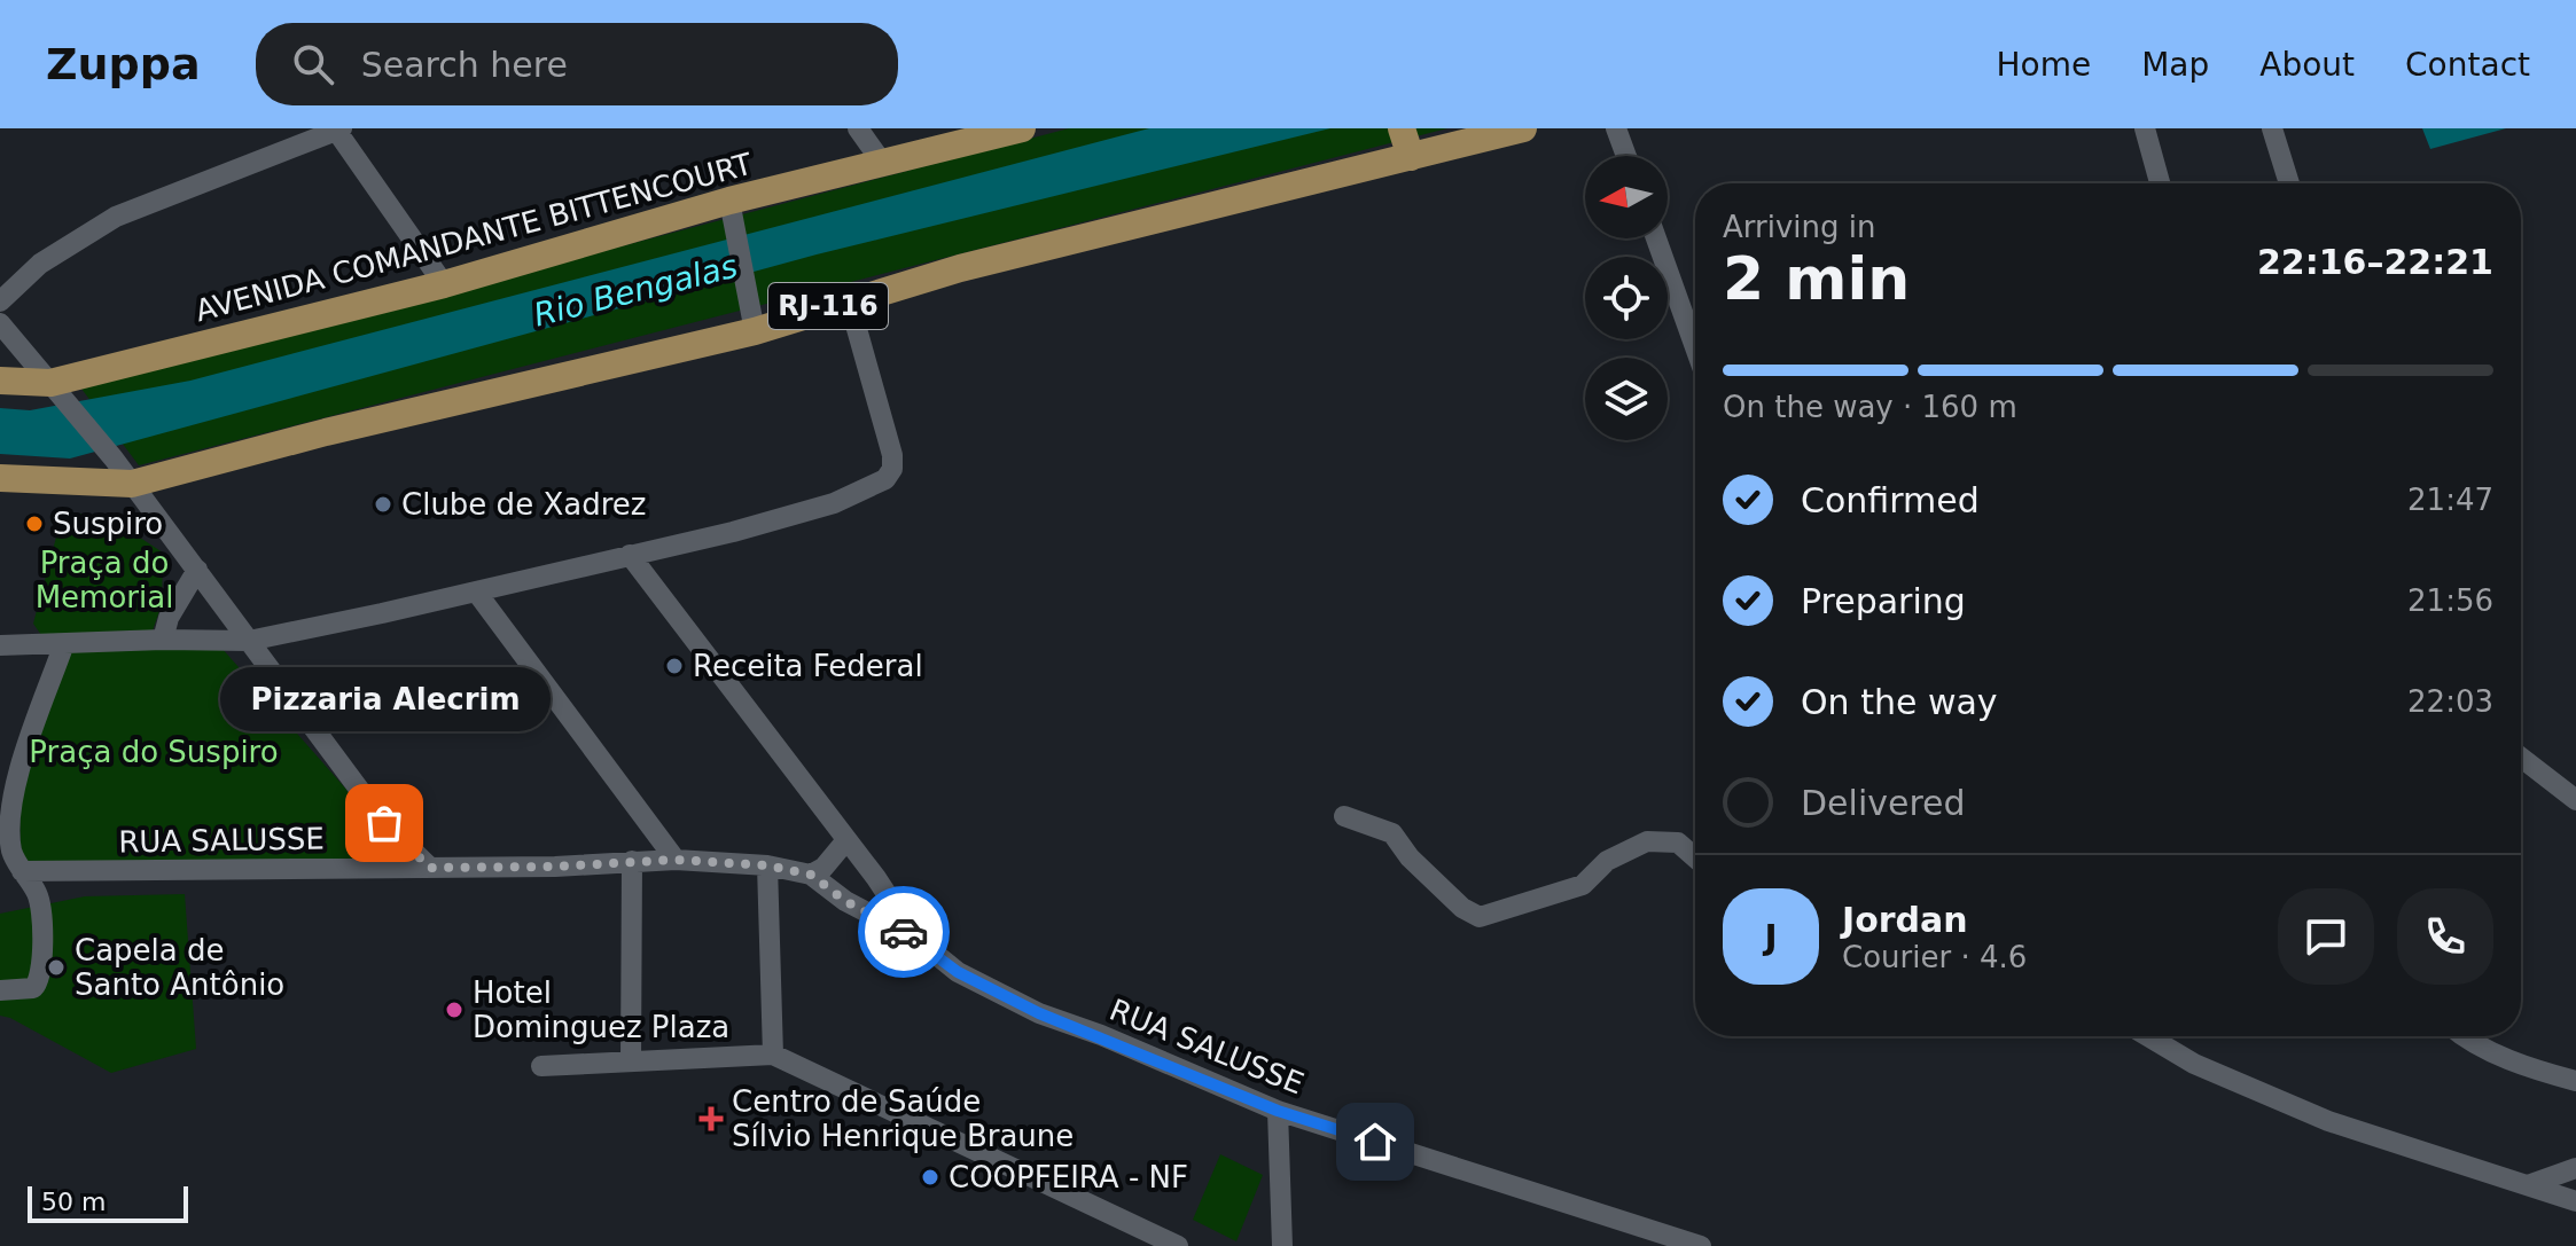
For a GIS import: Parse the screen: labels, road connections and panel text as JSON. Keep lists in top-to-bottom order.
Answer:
{
  "streets": {
    "main road": ["AVENIDA COMANDANTE BITTENCOURT", "RJ-116"],
    "street": ["RUA SALUSSE"]
  },
  "water": ["Rio Bengalas"],
  "parks": ["Praça do Memorial", "Praça do Suspiro"],
  "places": {
    "other": [
      "Clube de Xadrez",
      "Suspiro",
      "Receita Federal",
      "Pizzaria Alecrim",
      "Capela de Santo Antônio",
      "Hotel Dominguez Plaza",
      "COOPFEIRA - NF"
    ],
    "health": ["Centro de Saúde Sílvio Henrique Braune"]
  },
  "scale_bar": "50 m",
  "north": "left",
  "page": {
    "header": "Zuppa",
    "search": "Search here",
    "nav": [
      "Home",
      "Map",
      "About",
      "Contact"
    ],
    "heading": ["2 min", "Arriving in", "22:16–22:21"],
    "panel": ["Jordan", "Courier · 4.6"],
    "bar": "On the way · 160 m",
    "list": [
      ["Confirmed", "21:47"],
      ["Preparing", "21:56"],
      ["On the way", "22:03"],
      "Delivered"
    ],
    "bubble": "Pizzaria Alecrim",
    "round": "J",
    "scale": "50 m"
  }
}
